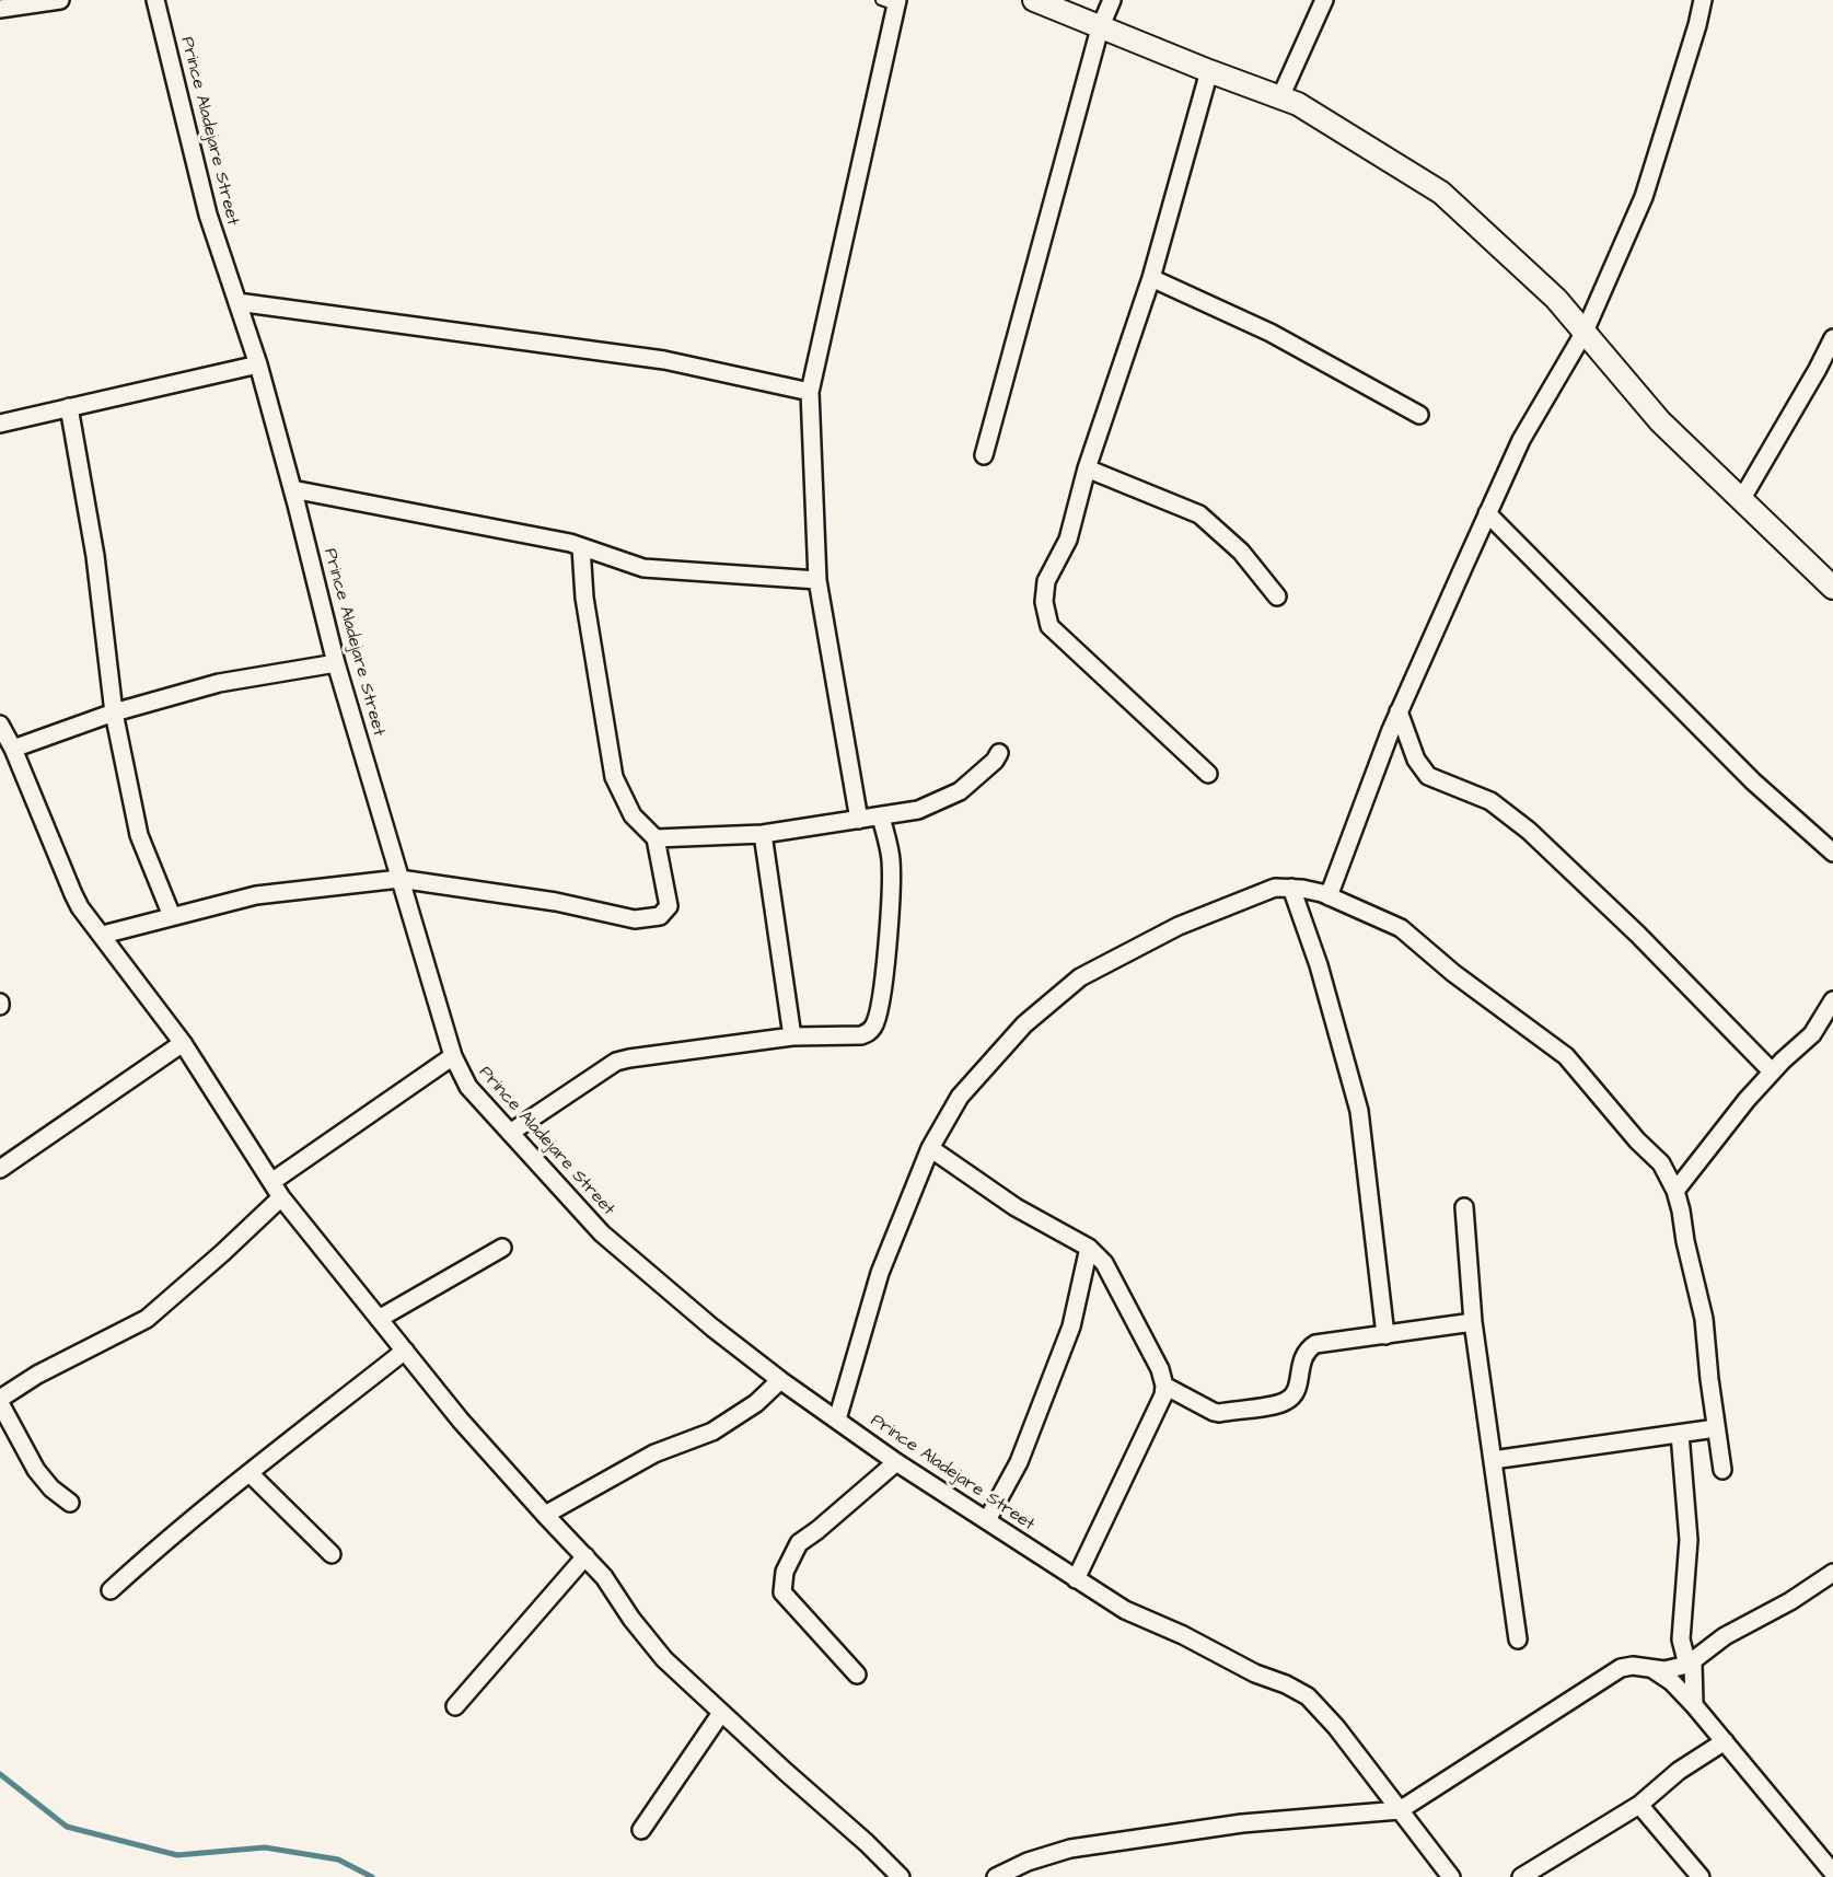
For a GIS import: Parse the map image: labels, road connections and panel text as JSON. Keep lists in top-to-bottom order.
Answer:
{
  "streets": {
    "street": ["Prince Aladejare Street"]
  }
}
